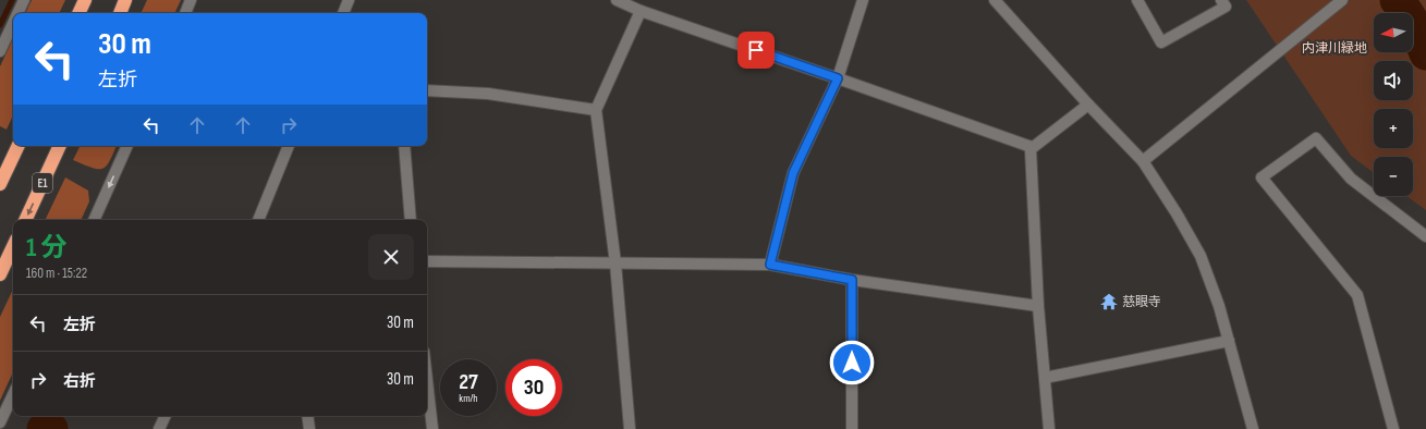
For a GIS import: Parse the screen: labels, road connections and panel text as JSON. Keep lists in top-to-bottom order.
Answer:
{
  "streets": {
    "highway": ["E1"]
  },
  "parks": ["内津川緑地"],
  "places": {
    "temple": ["慈眼寺"]
  },
  "north": "left",
  "page": {
    "map_buttons": ["+", "−"],
    "turn": ["30 m", "左折"],
    "heading": ["1 分", "160 m · 15:22"],
    "list": [
      {
        "name": "左折",
        "value": "30 m"
      },
      {
        "name": "右折",
        "value": "30 m"
      }
    ],
    "speed": "27 km/h",
    "limit": "30"
  }
}
